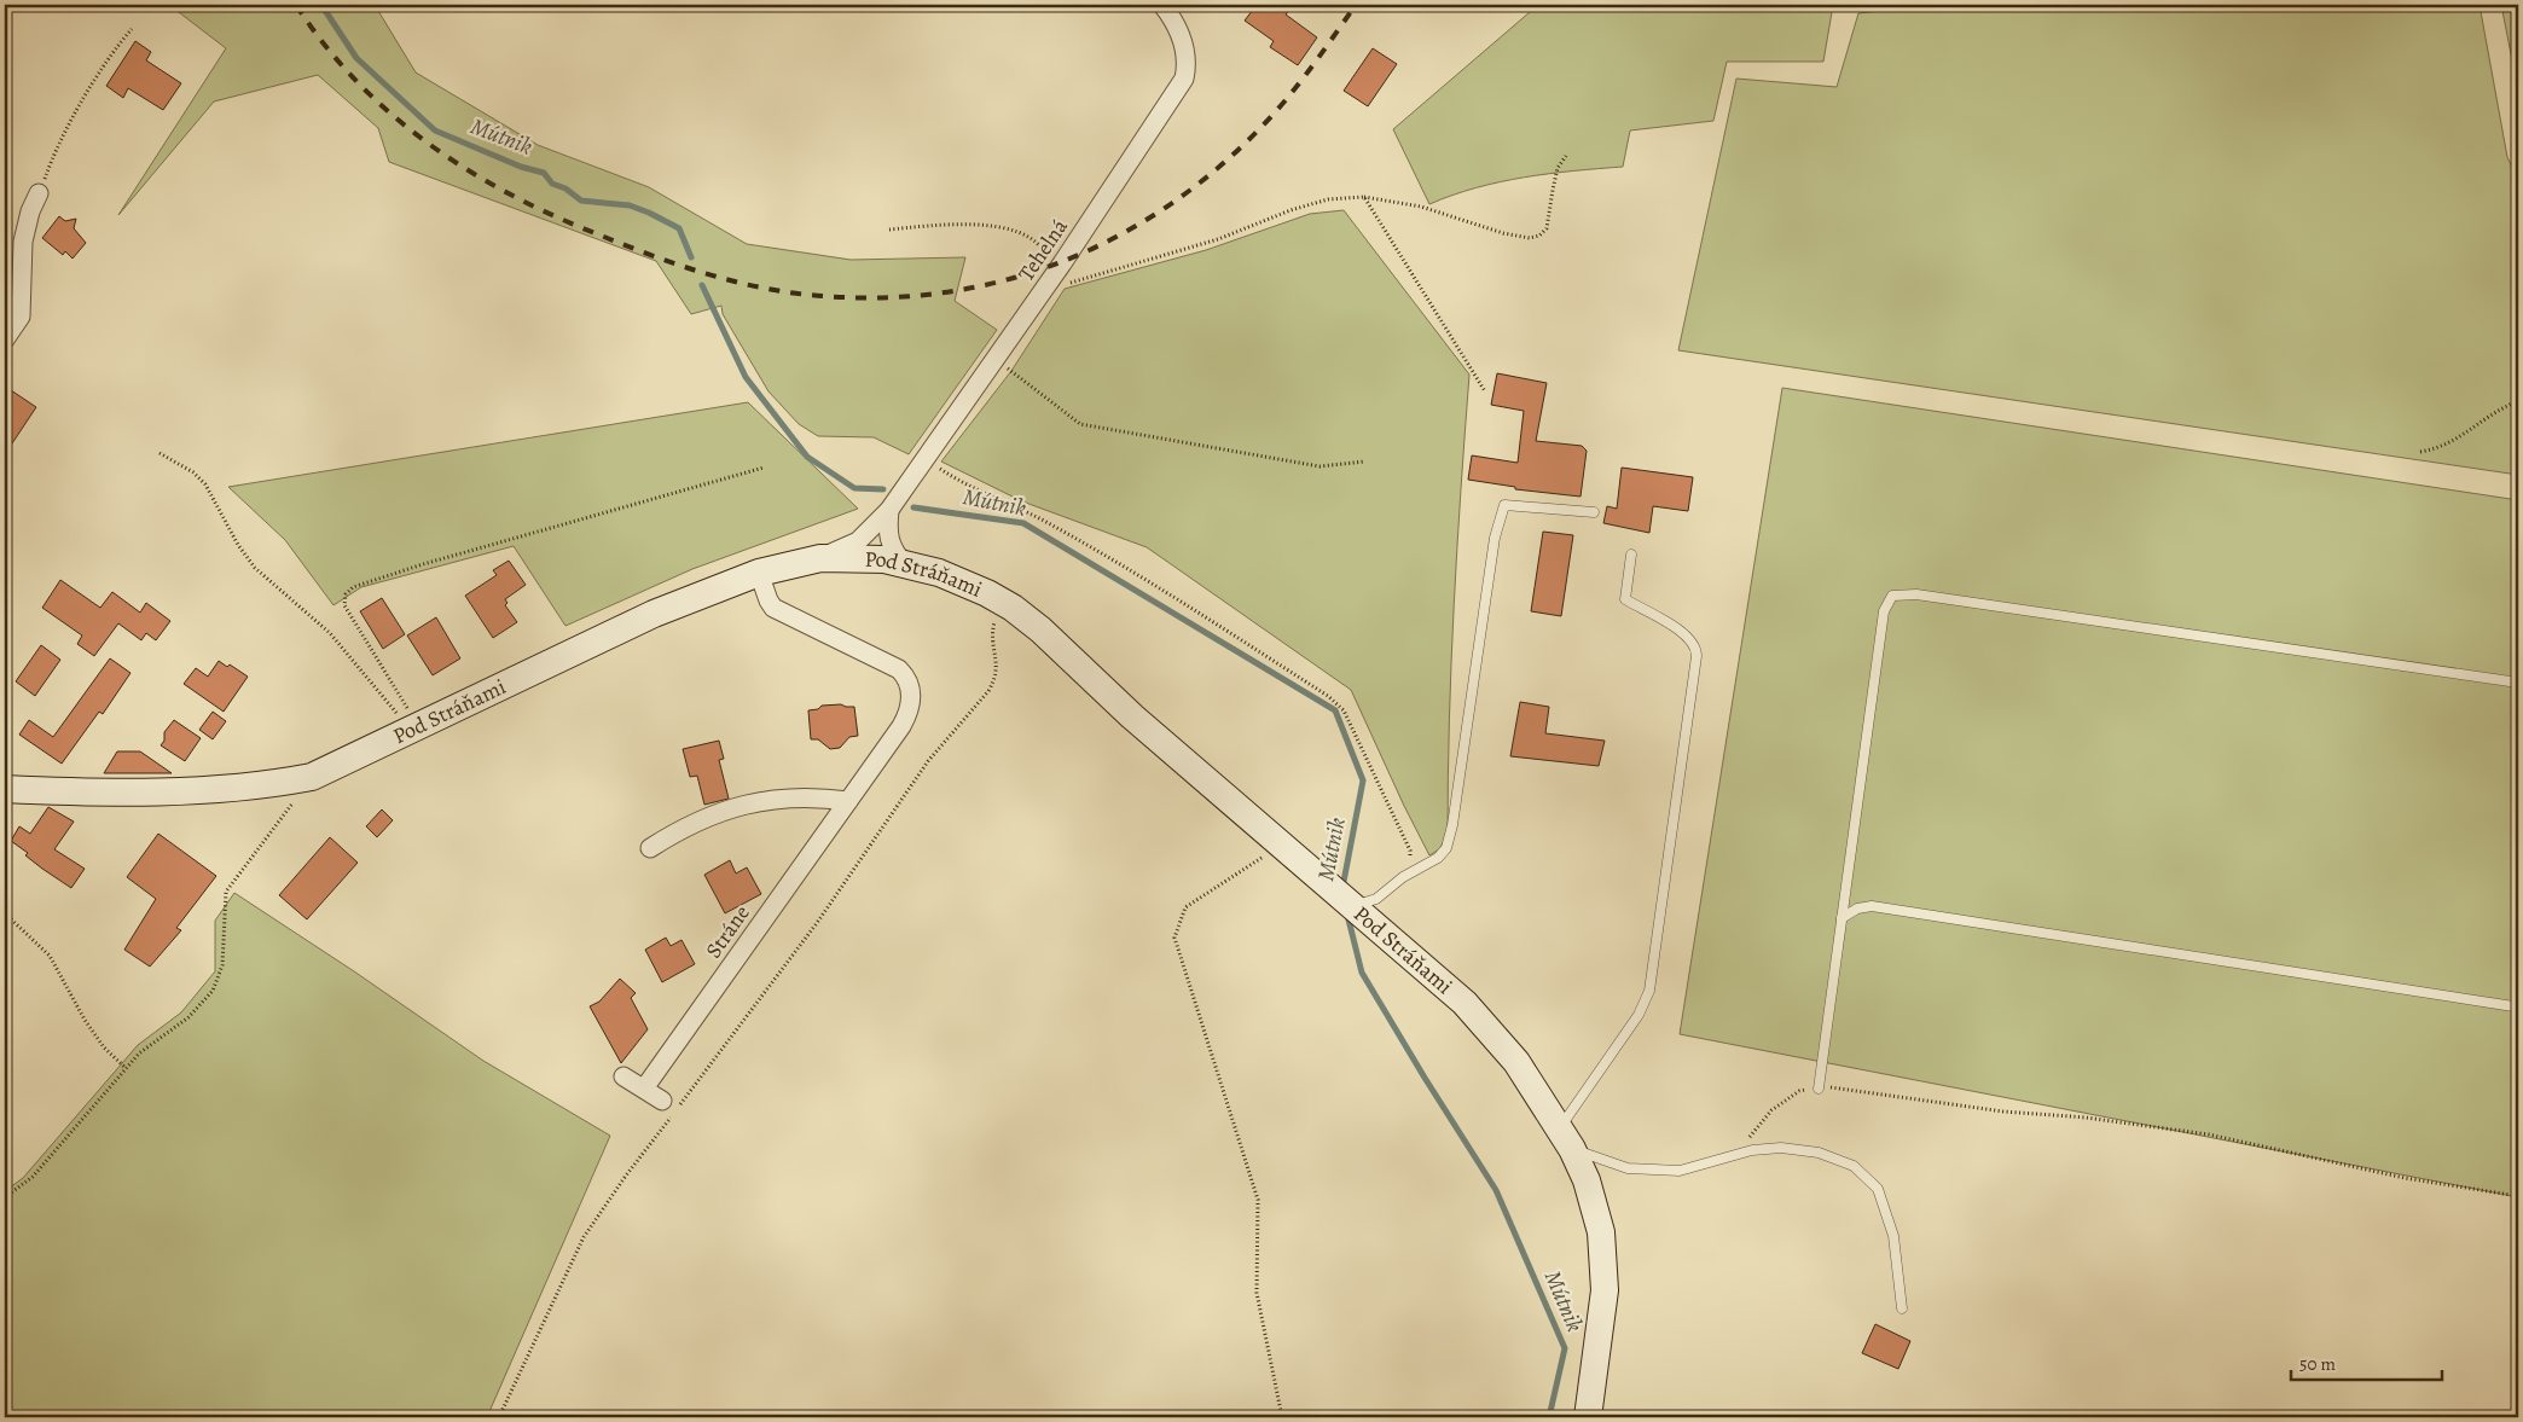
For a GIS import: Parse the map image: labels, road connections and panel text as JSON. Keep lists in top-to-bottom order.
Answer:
{
  "streets": {
    "street": ["Tehelná", "Pod Stráňami", "Stráne"]
  },
  "crossings": [
    ["Tehelná", "Pod Stráňami"],
    ["Pod Stráňami", "Stráne"]
  ],
  "water": ["Mútnik"],
  "scale_bar": "50 m"
}
